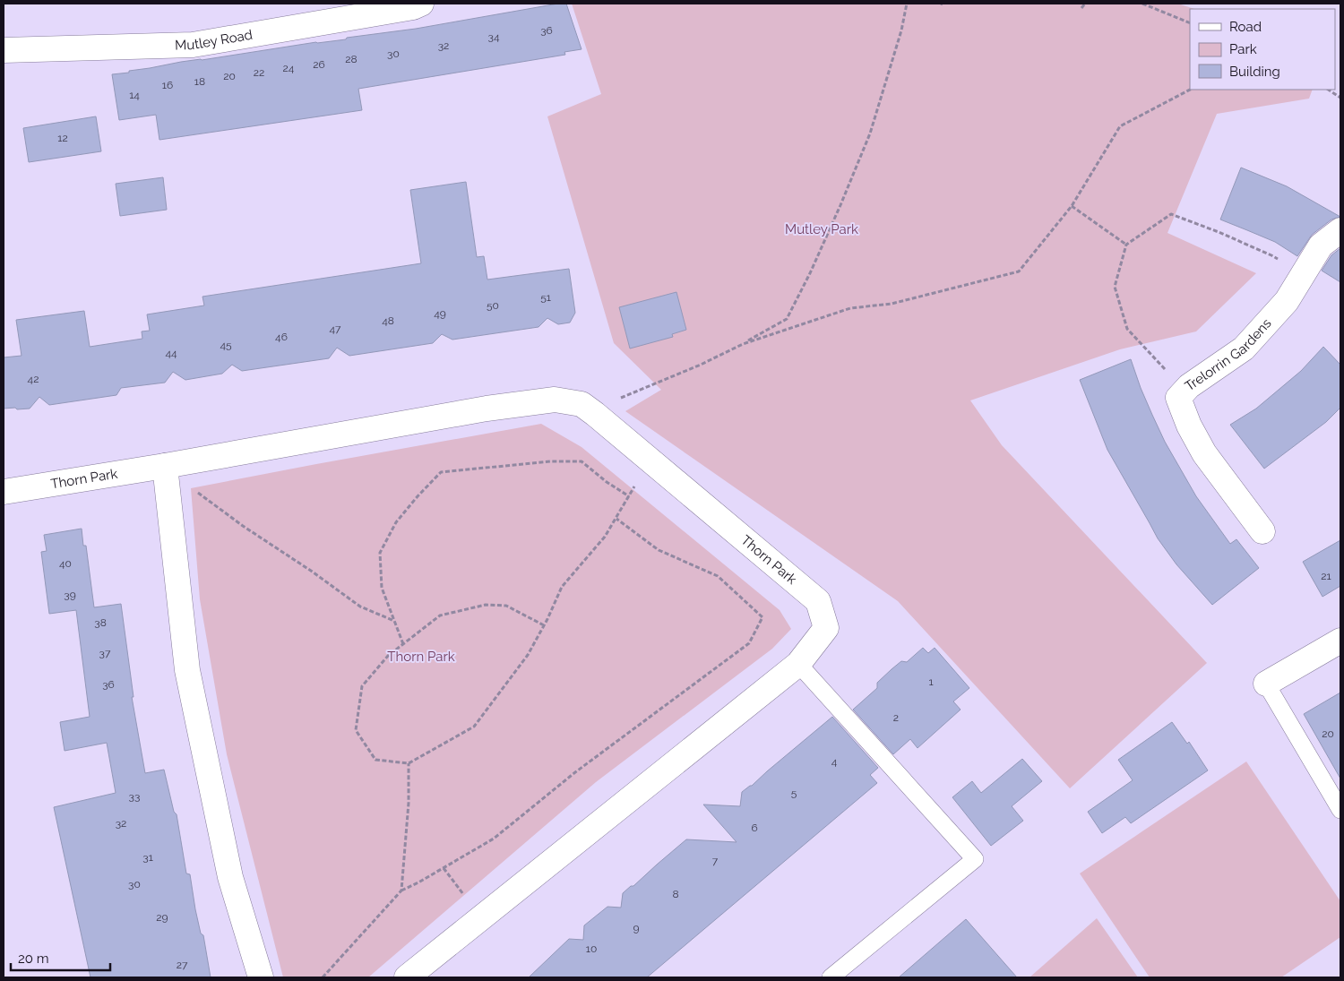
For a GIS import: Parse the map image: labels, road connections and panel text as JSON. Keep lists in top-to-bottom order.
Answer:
{
  "streets": {
    "street": ["Mutley Road", "Trelorrin Gardens", "Thorn Park"]
  },
  "parks": ["Mutley Park", "Thorn Park"],
  "house_numbers": [
    "36",
    "34",
    "32",
    "30",
    "28",
    "26",
    "24",
    "22",
    "20",
    "18",
    "16",
    "14",
    "12",
    "51",
    "50",
    "49",
    "48",
    "47",
    "46",
    "45",
    "44",
    "42",
    "40",
    "21",
    "39",
    "38",
    "37",
    "1",
    "36",
    "2",
    "20",
    "4",
    "5",
    "33",
    "32",
    "6",
    "31",
    "7",
    "30",
    "8",
    "29",
    "9",
    "10",
    "27"
  ],
  "legend": ["Road", "Park", "Building"],
  "scale_bar": "20 m"
}
